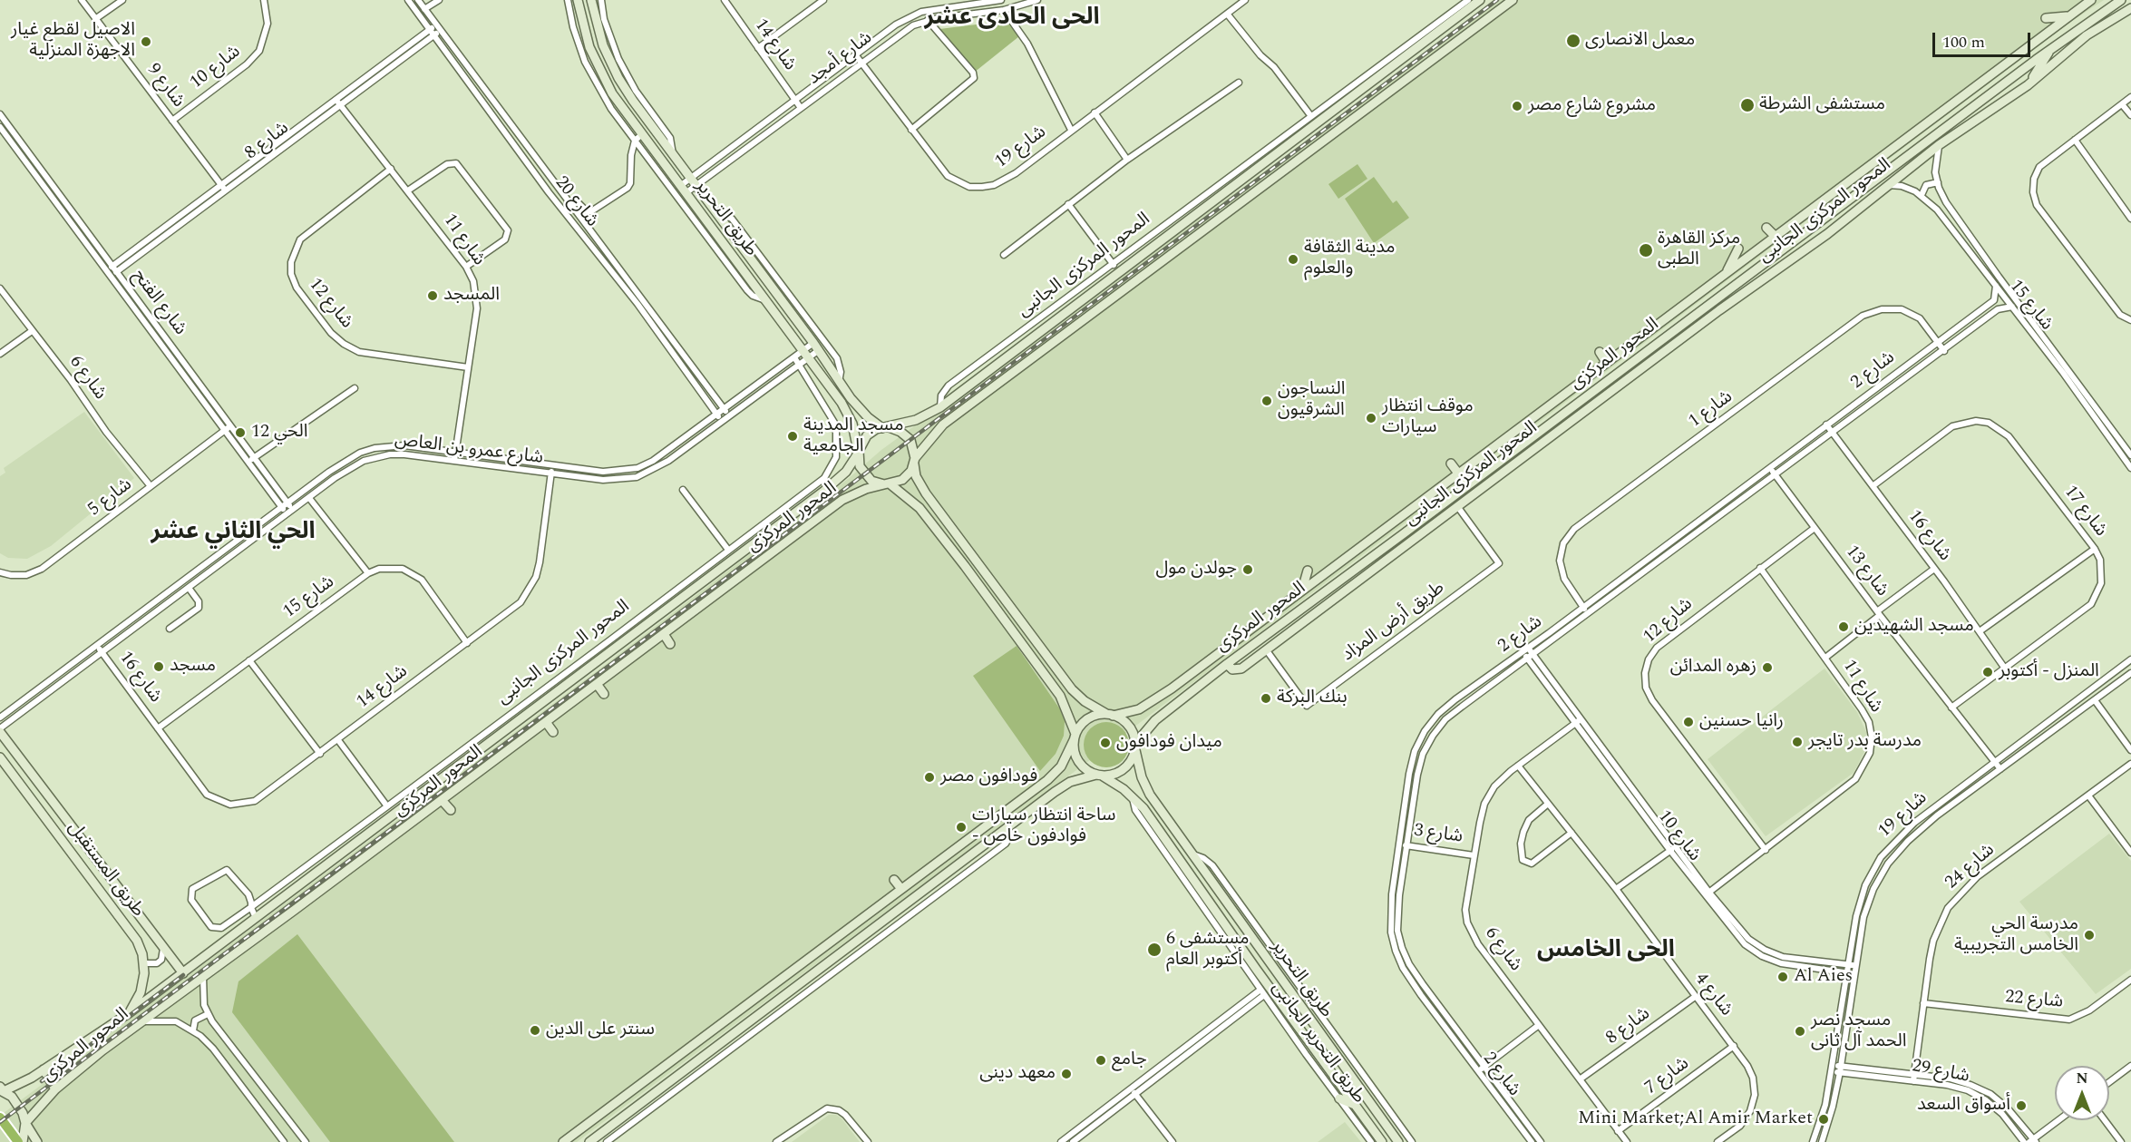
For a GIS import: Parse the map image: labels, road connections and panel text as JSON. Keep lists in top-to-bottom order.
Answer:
{
  "streets": {
    "main road": [
      "المحور المركزى الجانبى",
      "طريق التحرير",
      "المحور المركزى",
      "طريق المستقبل"
    ],
    "street": [
      "شارع 14",
      "شارع أمجد",
      "شارع 10",
      "شارع 9",
      "شارع 8",
      "شارع 19",
      "شارع 20",
      "شارع 11",
      "شارع الفتح",
      "شارع 12",
      "شارع 15",
      "شارع 2",
      "شارع 6",
      "شارع 1",
      "شارع عمرو بن العاص",
      "شارع 5",
      "شارع 17",
      "شارع 16",
      "شارع 13",
      "طريق أرض المزاد",
      "شارع 3",
      "شارع 24",
      "شارع 4",
      "شارع 22",
      "طريق التحرير الجانبى",
      "شارع 29",
      "شارع 7"
    ]
  },
  "crossings": [
    ["شارع 14", "شارع أمجد"],
    ["شارع 14", "شارع 15"],
    ["شارع 14", "شارع عمرو بن العاص"],
    ["شارع 14", "شارع 16"],
    ["شارع أمجد", "شارع 19"],
    ["شارع أمجد", "طريق التحرير"],
    ["شارع 10", "شارع 9"],
    ["شارع 10", "شارع 19"],
    ["شارع 10", "شارع 11"],
    ["شارع 10", "شارع 2"],
    ["شارع 10", "شارع 6"],
    ["شارع 9", "شارع 8"],
    ["شارع 8", "شارع 20"],
    ["شارع 8", "شارع 11"],
    ["شارع 8", "شارع الفتح"],
    ["شارع 8", "شارع 6"],
    ["شارع 8", "شارع 4"],
    ["شارع 19", "شارع 13"],
    ["شارع 19", "شارع 29"],
    ["شارع 20", "شارع عمرو بن العاص"],
    ["المحور المركزى الجانبى", "شارع 15"],
    ["المحور المركزى الجانبى", "المحور المركزى"],
    ["المحور المركزى الجانبى", "شارع عمرو بن العاص"],
    ["المحور المركزى الجانبى", "طريق أرض المزاد"],
    ["طريق التحرير", "المحور المركزى"],
    ["طريق التحرير", "شارع عمرو بن العاص"],
    ["طريق التحرير", "طريق التحرير الجانبى"],
    ["شارع 11", "شارع 12"],
    ["شارع 11", "شارع عمرو بن العاص"],
    ["شارع الفتح", "شارع عمرو بن العاص"],
    ["شارع الفتح", "شارع 5"],
    ["شارع 12", "شارع 13"],
    ["شارع 15", "شارع 2"],
    ["شارع 15", "شارع 16"],
    ["المحور المركزى", "طريق المستقبل"],
    ["شارع 2", "شارع 1"],
    ["شارع 2", "شارع 16"],
    ["شارع 2", "شارع 13"],
    ["شارع 2", "شارع 3"],
    ["شارع 6", "شارع 5"],
    ["شارع 6", "شارع 3"],
    ["شارع 6", "شارع 4"],
    ["شارع 6", "شارع 7"],
    ["شارع عمرو بن العاص", "شارع 16"],
    ["شارع عمرو بن العاص", "طريق المستقبل"],
    ["شارع 17", "شارع 16"],
    ["شارع 17", "شارع 13"],
    ["شارع 24", "شارع 22"],
    ["شارع 24", "شارع 29"],
    ["شارع 4", "شارع 7"]
  ],
  "districts": ["الحى الحادى عشر", "الحي الثاني عشر", "الحى الخامس"],
  "places": [
    "معمل الانصارى",
    "الاصيل لقطع غيار الاجهزة المنزلية",
    "مستشفى الشرطة",
    "مشروع شارع مصر",
    "مركز القاهرة الطبى",
    "مدينة الثقافة والعلوم",
    "المسجد",
    "النساجون الشرقيون",
    "موقف انتظار سيارات",
    "الحي 12",
    "مسجد المدينة الجامعية",
    "جولدن مول",
    "مسجد الشهيدين",
    "مسجد",
    "زهره المدائن",
    "المنزل - أكتوبر",
    "بنك البركة",
    "رانيا حسنين",
    "مدرسة بدر تايجر",
    "ميدان فودافون",
    "فودافون مصر",
    "ساحة انتظار سيارات - فوادفون خاص",
    "مدرسة الحي الخامس التجريبية",
    "مستشفى 6 أكتوبر العام",
    "Al Aies",
    "سنتر على الدين",
    "مسجد نصر الحمد آل ثانى",
    "جامع",
    "معهد دينى",
    "أسواق السعد",
    "Mini Market;Al Amir Market"
  ],
  "scale_bar": "100 m",
  "north": "top"
}
